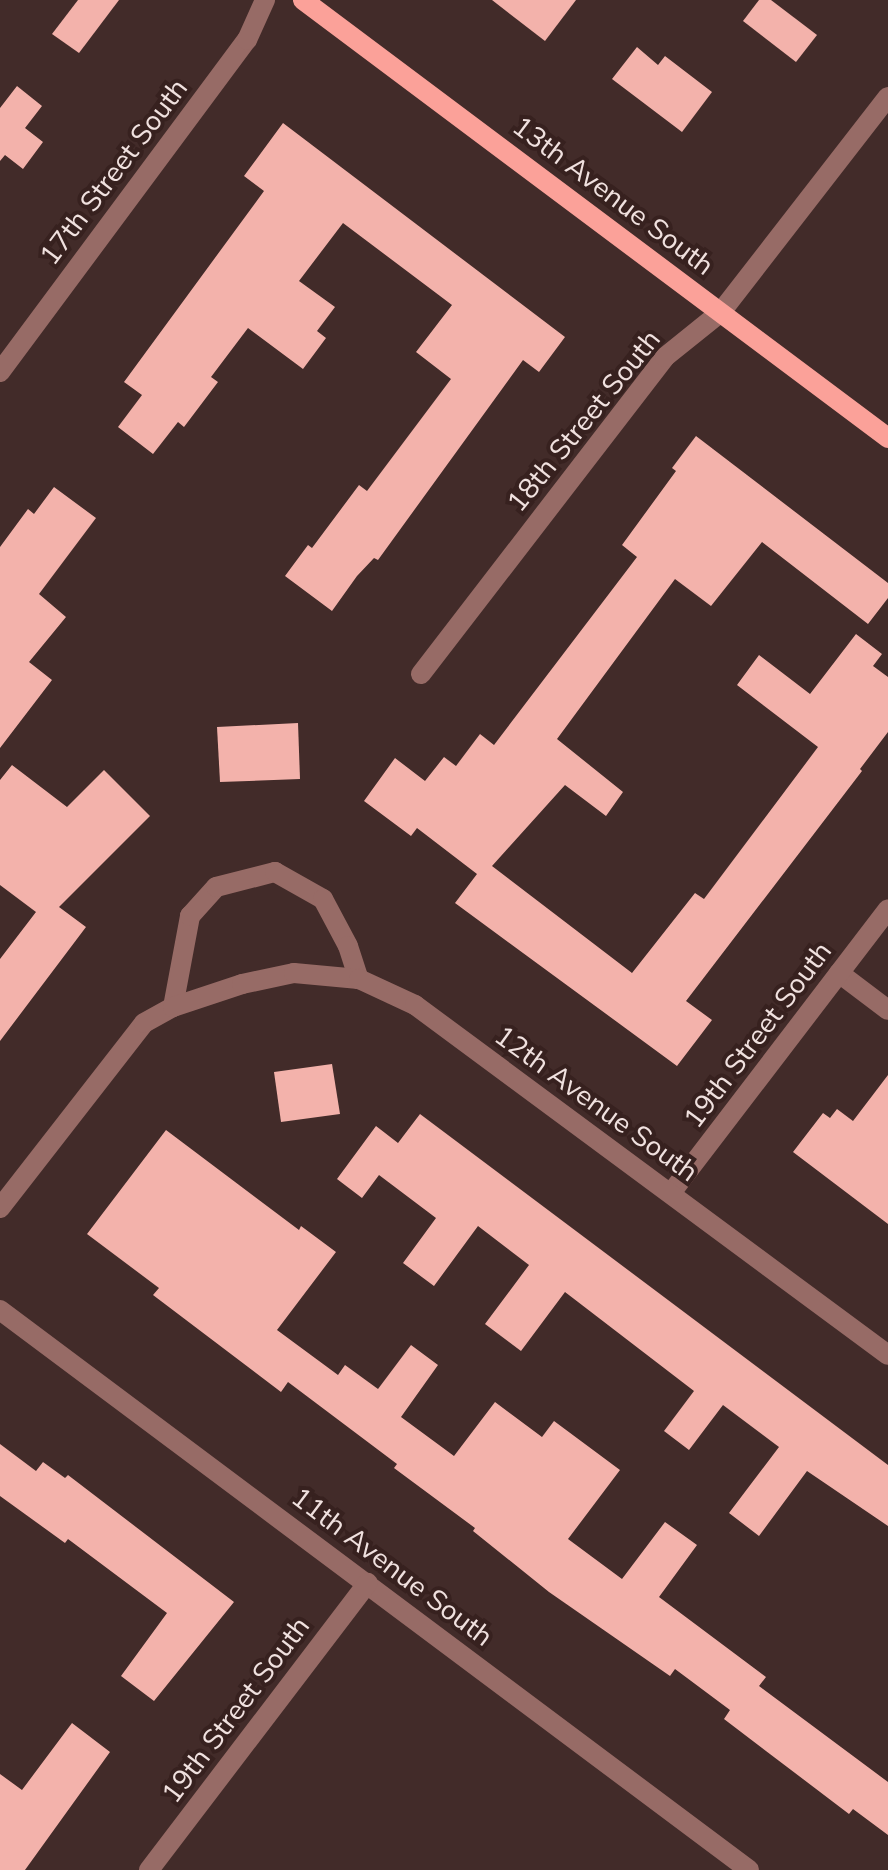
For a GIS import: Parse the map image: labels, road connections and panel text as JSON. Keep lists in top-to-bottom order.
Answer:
{
  "streets": {
    "main road": ["13th Avenue South"],
    "street": [
      "17th Street South",
      "18th Street South",
      "19th Street South",
      "12th Avenue South",
      "11th Avenue South"
    ]
  },
  "crossings": [
    ["13th Avenue South", "18th Street South"],
    ["19th Street South", "12th Avenue South"],
    ["19th Street South", "11th Avenue South"]
  ]
}
